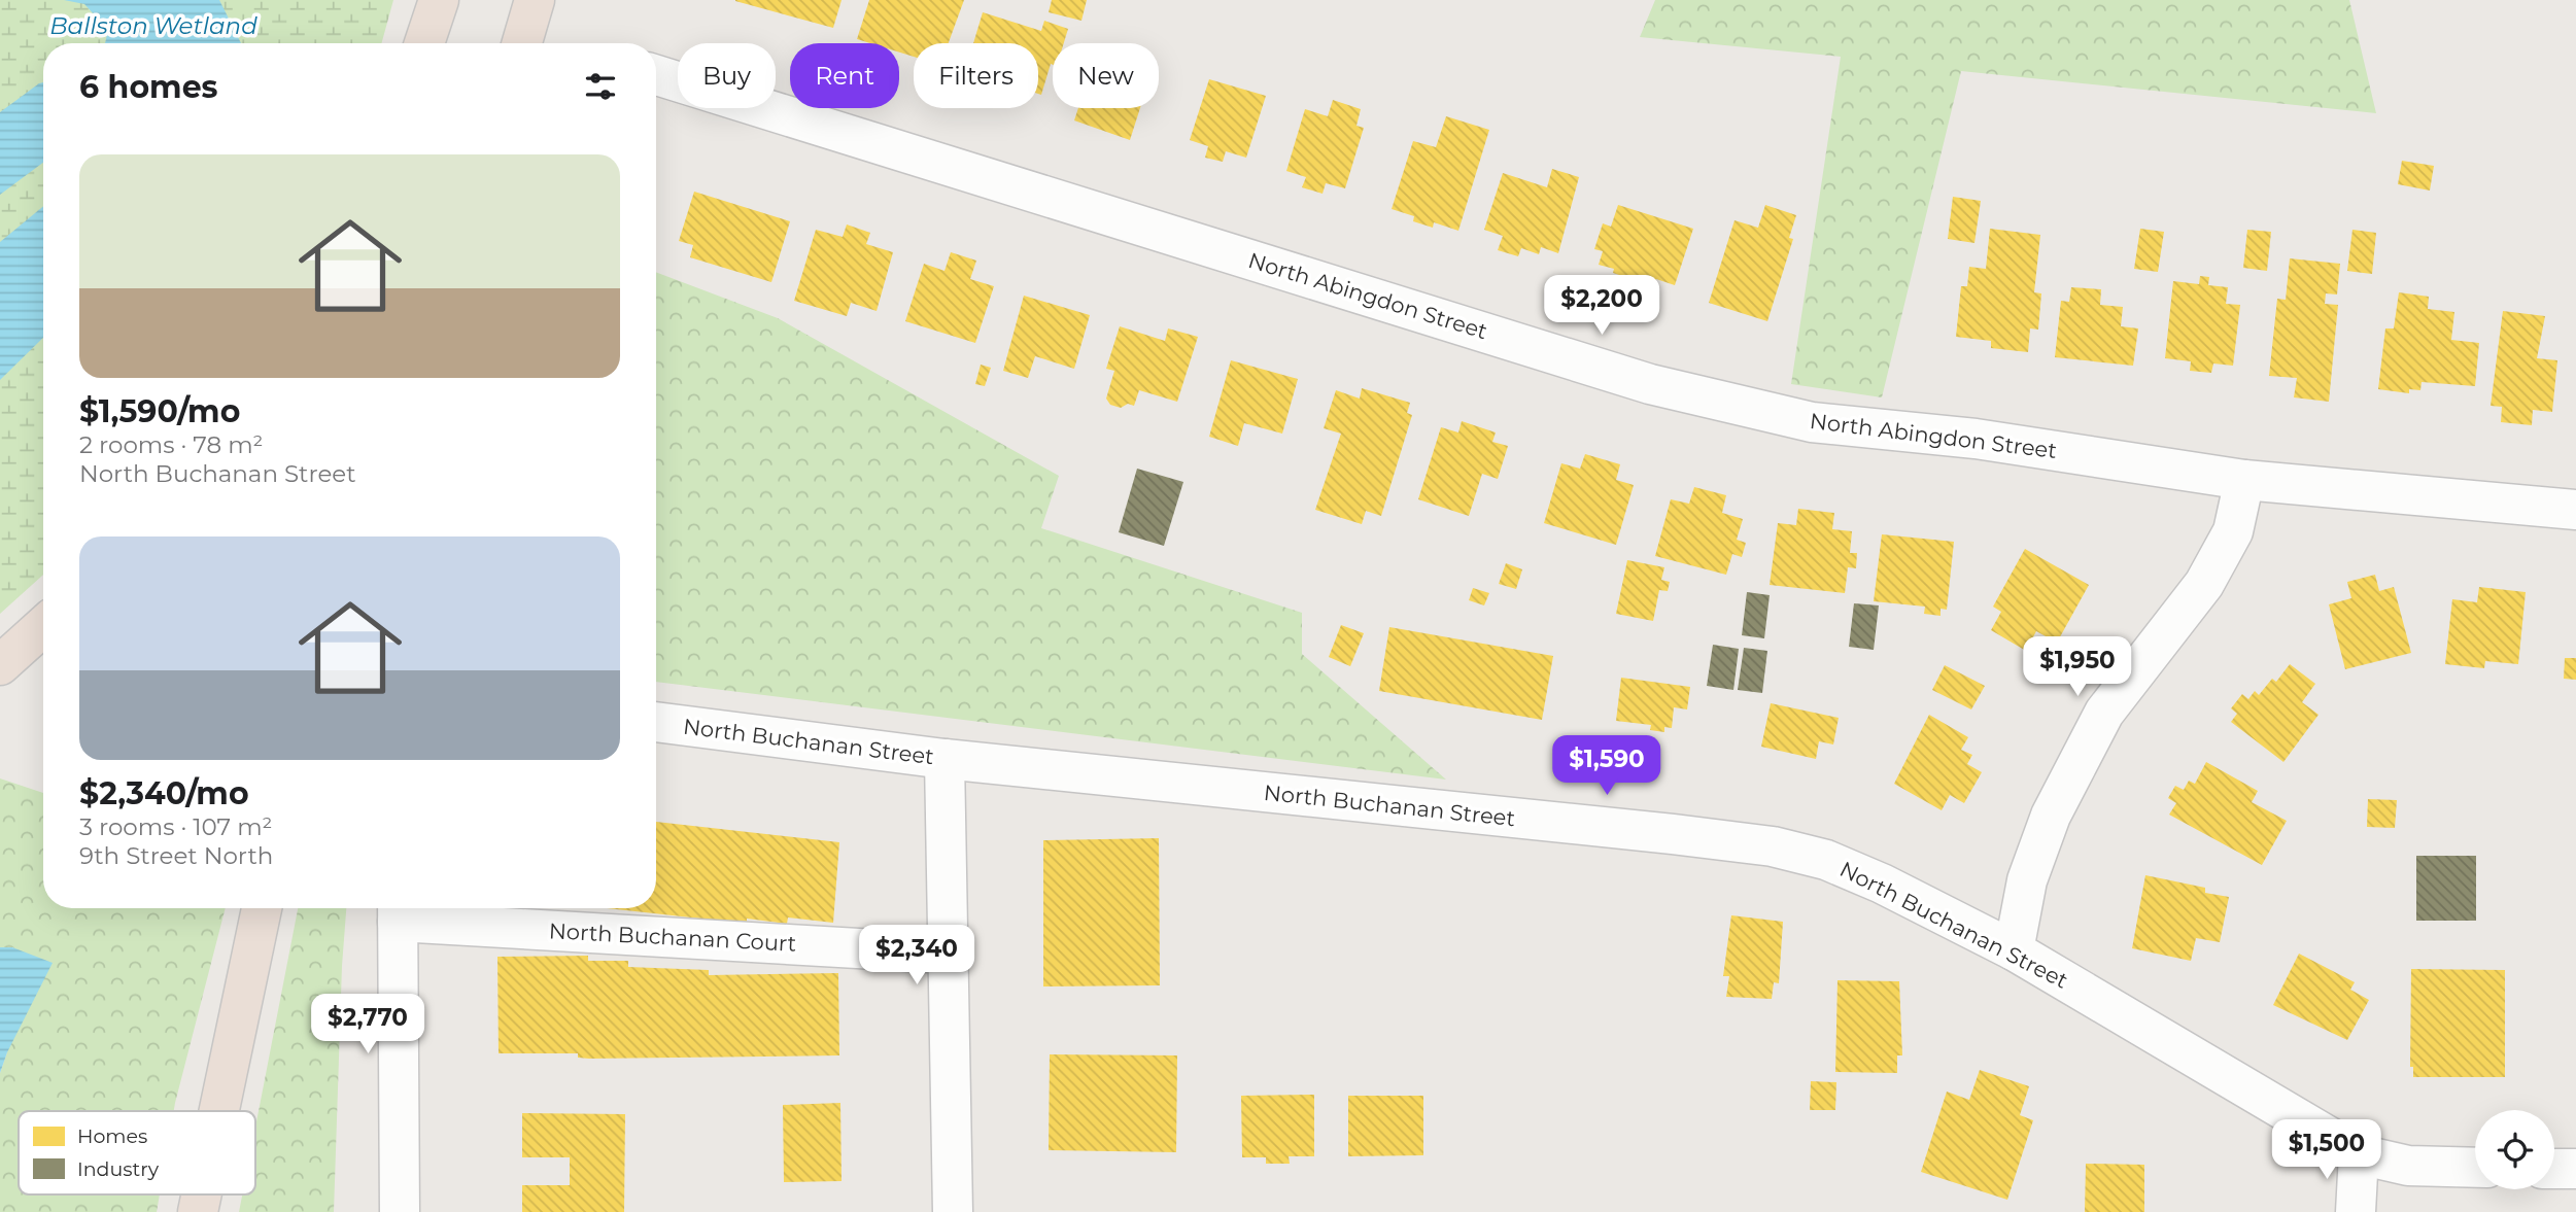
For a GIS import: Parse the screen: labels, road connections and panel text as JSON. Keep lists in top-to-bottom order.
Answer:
{
  "streets": {
    "street": ["North Abingdon Street", "North Buchanan Street", "North Buchanan Court"]
  },
  "water": ["Ballston Wetland"],
  "legend": ["Homes", "Industry"],
  "page": {
    "chip": [
      "Buy",
      "Rent",
      "Filters",
      "New"
    ],
    "heading": "6 homes",
    "list": [
      {
        "name": "$1,590/mo",
        "note": "2 rooms · 78 m² · North Buchanan Street"
      },
      {
        "name": "$2,340/mo",
        "note": "3 rooms · 107 m² · 9th Street North"
      }
    ],
    "price": [
      "$2,200",
      "$1,950",
      "$1,590",
      "$2,340",
      "$2,770",
      "$1,500"
    ]
  }
}
